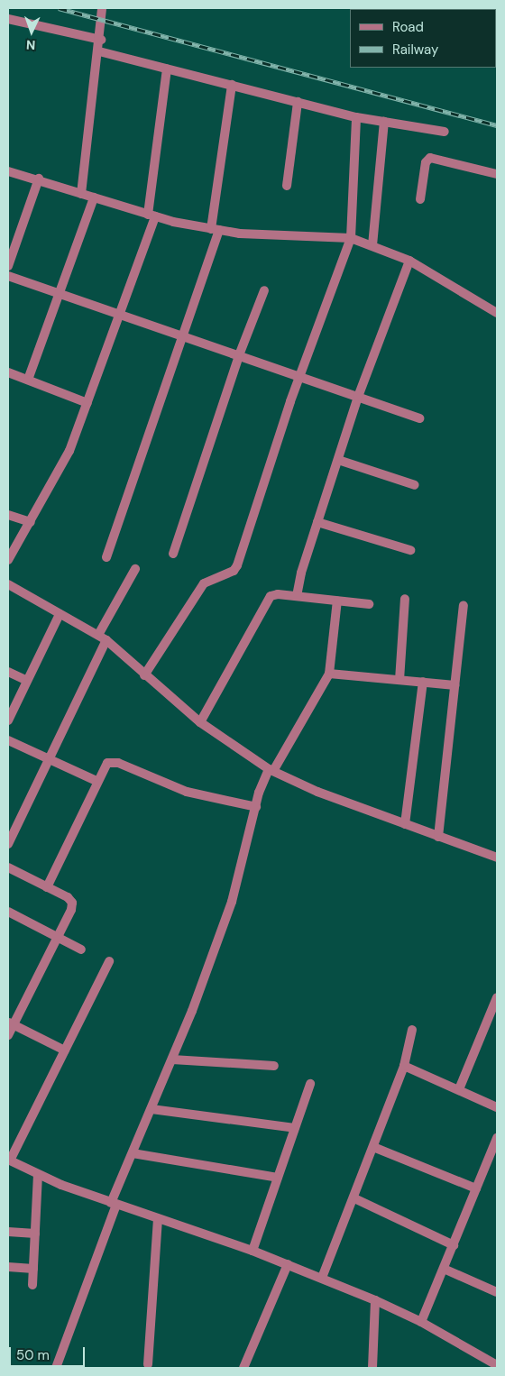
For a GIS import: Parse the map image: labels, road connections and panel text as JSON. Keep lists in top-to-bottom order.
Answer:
{
  "legend": ["Road", "Railway"],
  "scale_bar": "50 m",
  "north": "bottom"
}
